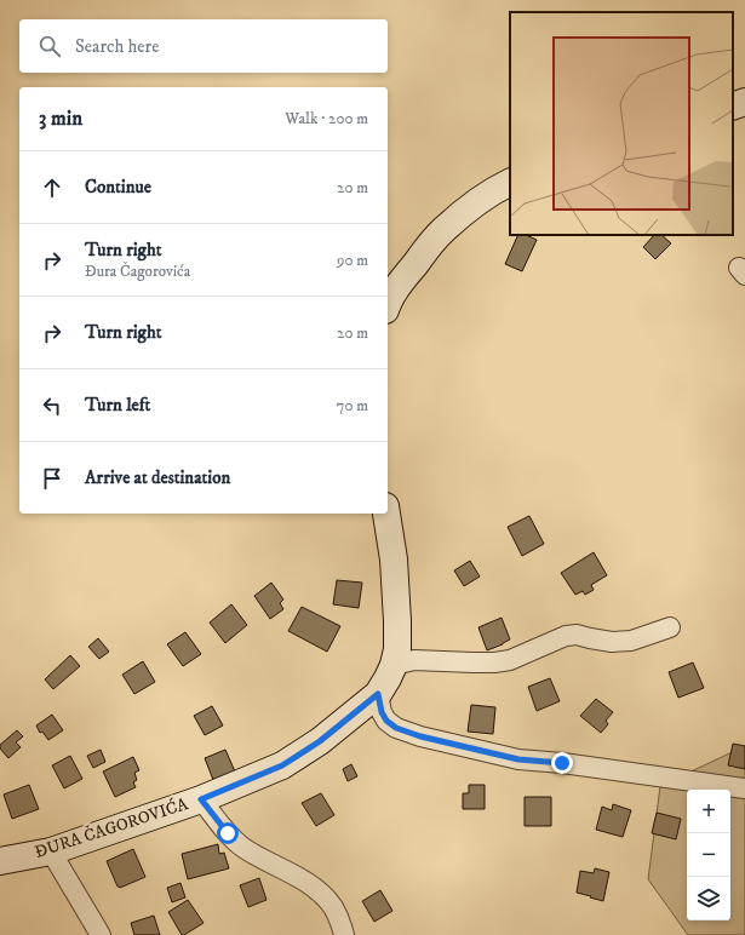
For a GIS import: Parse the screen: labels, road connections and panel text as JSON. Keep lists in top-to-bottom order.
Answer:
{
  "streets": {
    "street": ["ĐURA ČAGOROVIĆA"]
  },
  "page": {
    "search": "Search here",
    "heading": ["3 min", "Walk · 200 m"],
    "list": [
      ["Continue", "20 m"],
      ["Turn right", "Đura Čagorovića", "90 m"],
      ["Turn right", "20 m"],
      ["Turn left", "70 m"],
      "Arrive at destination"
    ],
    "map_buttons": ["+", "−"]
  }
}
